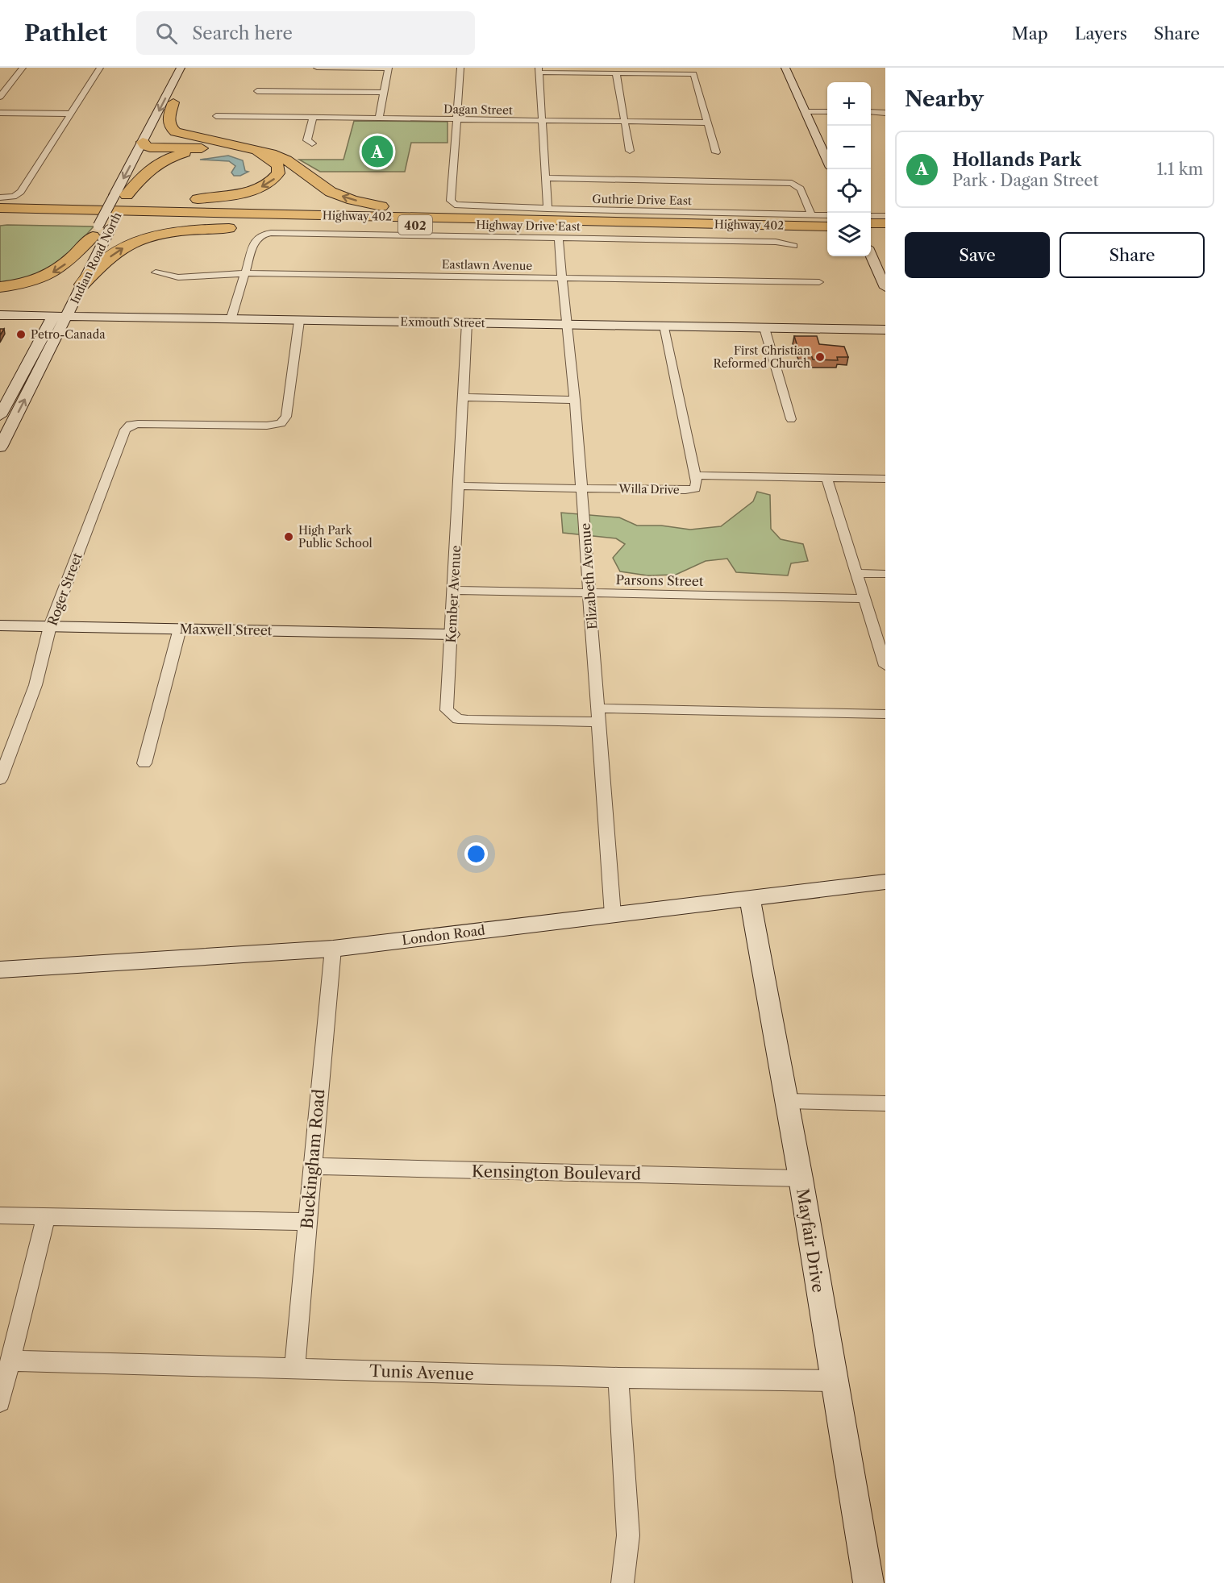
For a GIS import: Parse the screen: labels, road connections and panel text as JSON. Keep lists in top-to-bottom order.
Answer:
{
  "streets": {
    "highway": ["Highway 402", "402"],
    "main road": [
      "Indian Road North",
      "Exmouth Street",
      "Maxwell Street",
      "London Road",
      "Mayfair Drive"
    ],
    "street": [
      "Dagan Street",
      "Guthrie Drive East",
      "Highway Drive East",
      "Eastlawn Avenue",
      "Willa Drive",
      "Elizabeth Avenue",
      "Parsons Street",
      "Roger Street",
      "Kember Avenue",
      "Buckingham Road",
      "Kensington Boulevard",
      "Tunis Avenue"
    ]
  },
  "crossings": [
    ["Dagan Street", "Guthrie Drive East"],
    ["Highway Drive East", "Eastlawn Avenue"],
    ["Highway Drive East", "Elizabeth Avenue"],
    ["Indian Road North", "Exmouth Street"],
    ["Eastlawn Avenue", "Elizabeth Avenue"],
    ["Exmouth Street", "Elizabeth Avenue"],
    ["Exmouth Street", "Roger Street"],
    ["Exmouth Street", "Kember Avenue"],
    ["Willa Drive", "Elizabeth Avenue"],
    ["Willa Drive", "Kember Avenue"],
    ["Elizabeth Avenue", "Parsons Street"],
    ["Elizabeth Avenue", "Kember Avenue"],
    ["Elizabeth Avenue", "London Road"],
    ["Parsons Street", "Kember Avenue"],
    ["Roger Street", "Maxwell Street"],
    ["Kember Avenue", "Maxwell Street"],
    ["London Road", "Buckingham Road"],
    ["London Road", "Mayfair Drive"],
    ["Buckingham Road", "Kensington Boulevard"],
    ["Buckingham Road", "Tunis Avenue"],
    ["Kensington Boulevard", "Mayfair Drive"],
    ["Mayfair Drive", "Tunis Avenue"]
  ],
  "places": ["Petro-Canada", "First Christian Reformed Church", "High Park Public School"],
  "page": {
    "header": "Pathlet",
    "search": "Search here",
    "nav": ["Map", "Layers", "Share"],
    "heading": "Nearby",
    "map_buttons": ["+", "−"],
    "list": [
      {
        "mark": "A",
        "name": "Hollands Park",
        "note": "Park · Dagan Street",
        "value": "1.1 km"
      }
    ],
    "pins": "A",
    "buttons": ["Save", "Share"]
  }
}
